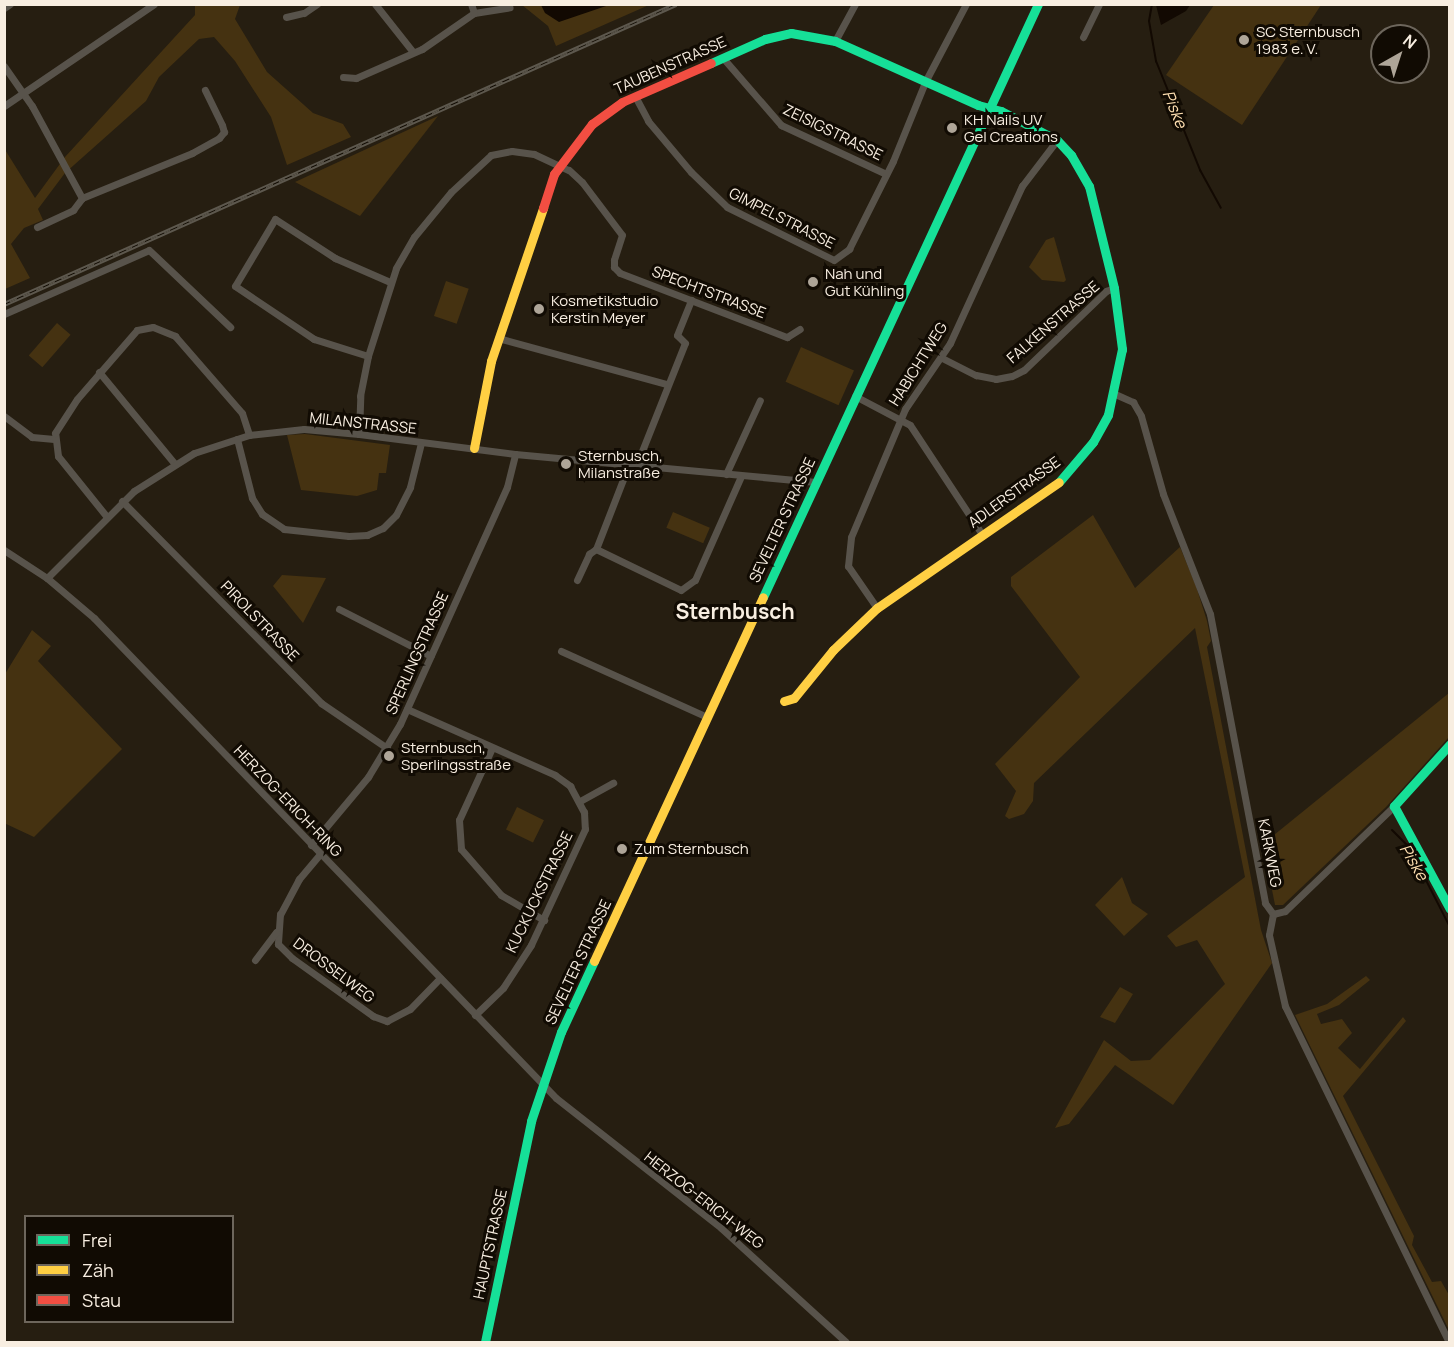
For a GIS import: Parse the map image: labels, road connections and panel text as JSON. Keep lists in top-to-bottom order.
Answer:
{
  "streets": {
    "street": [
      "TAUBENSTRASSE",
      "ZEISIGSTRASSE",
      "GIMPELSTRASSE",
      "SPECHTSTRASSE",
      "FALKENSTRASSE",
      "HABICHTWEG",
      "MILANSTRASSE",
      "ADLERSTRASSE",
      "SEVELTER STRASSE",
      "PIROLSTRASSE",
      "SPERLINGSTRASSE",
      "HERZOG-ERICH-RING",
      "KARKWEG",
      "KUCKUCKSTRASSE",
      "DROSSELWEG",
      "HERZOG-ERICH-WEG",
      "HAUPTSTRASSE"
    ]
  },
  "crossings": [
    ["TAUBENSTRASSE", "ZEISIGSTRASSE"],
    ["TAUBENSTRASSE", "GIMPELSTRASSE"],
    ["TAUBENSTRASSE", "SPECHTSTRASSE"],
    ["TAUBENSTRASSE", "MILANSTRASSE"],
    ["TAUBENSTRASSE", "ADLERSTRASSE"],
    ["TAUBENSTRASSE", "SEVELTER STRASSE"],
    ["ZEISIGSTRASSE", "GIMPELSTRASSE"],
    ["FALKENSTRASSE", "HABICHTWEG"],
    ["FALKENSTRASSE", "ADLERSTRASSE"],
    ["HABICHTWEG", "ADLERSTRASSE"],
    ["MILANSTRASSE", "SEVELTER STRASSE"],
    ["MILANSTRASSE", "PIROLSTRASSE"],
    ["MILANSTRASSE", "SPERLINGSTRASSE"],
    ["MILANSTRASSE", "HERZOG-ERICH-RING"],
    ["ADLERSTRASSE", "SEVELTER STRASSE"],
    ["ADLERSTRASSE", "KARKWEG"],
    ["SEVELTER STRASSE", "HERZOG-ERICH-RING"],
    ["SEVELTER STRASSE", "HERZOG-ERICH-WEG"],
    ["SEVELTER STRASSE", "HAUPTSTRASSE"],
    ["PIROLSTRASSE", "SPERLINGSTRASSE"],
    ["SPERLINGSTRASSE", "HERZOG-ERICH-RING"],
    ["HERZOG-ERICH-RING", "KUCKUCKSTRASSE"],
    ["HERZOG-ERICH-RING", "DROSSELWEG"],
    ["HERZOG-ERICH-RING", "HERZOG-ERICH-WEG"]
  ],
  "districts": ["Sternbusch"],
  "water": ["Piske"],
  "places": [
    "SC Sternbusch 1983 e. V.",
    "KH Nails UV Gel Creations",
    "Nah und Gut Kühling",
    "Kosmetikstudio Kerstin Meyer",
    "Sternbusch, Milanstraße",
    "Sternbusch, Sperlingsstraße",
    "Zum Sternbusch"
  ],
  "legend": ["Frei", "Zäh", "Stau"],
  "north": "top right"
}
